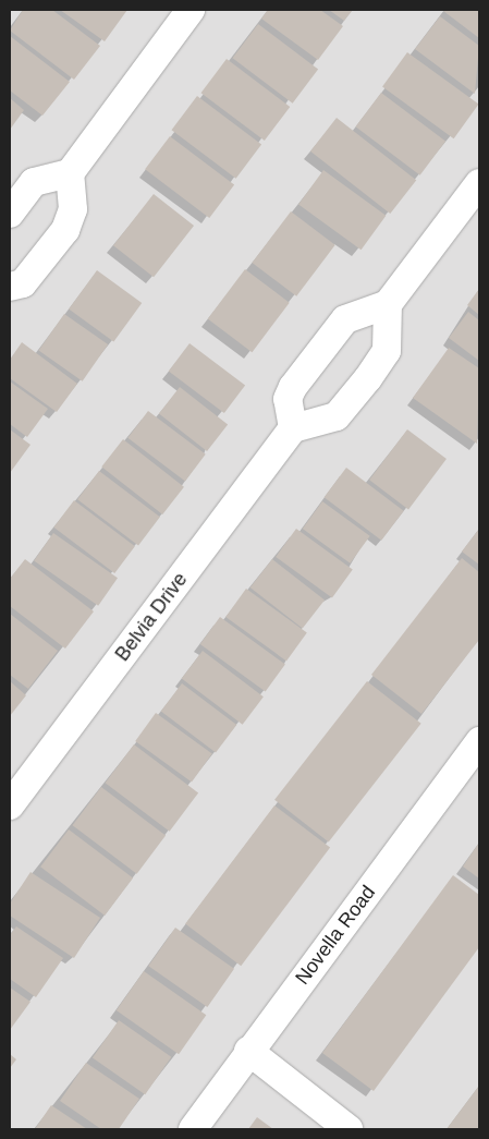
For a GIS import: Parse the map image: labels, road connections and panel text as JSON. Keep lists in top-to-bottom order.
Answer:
{
  "streets": {
    "street": ["Belvia Drive", "Novella Road"]
  }
}
